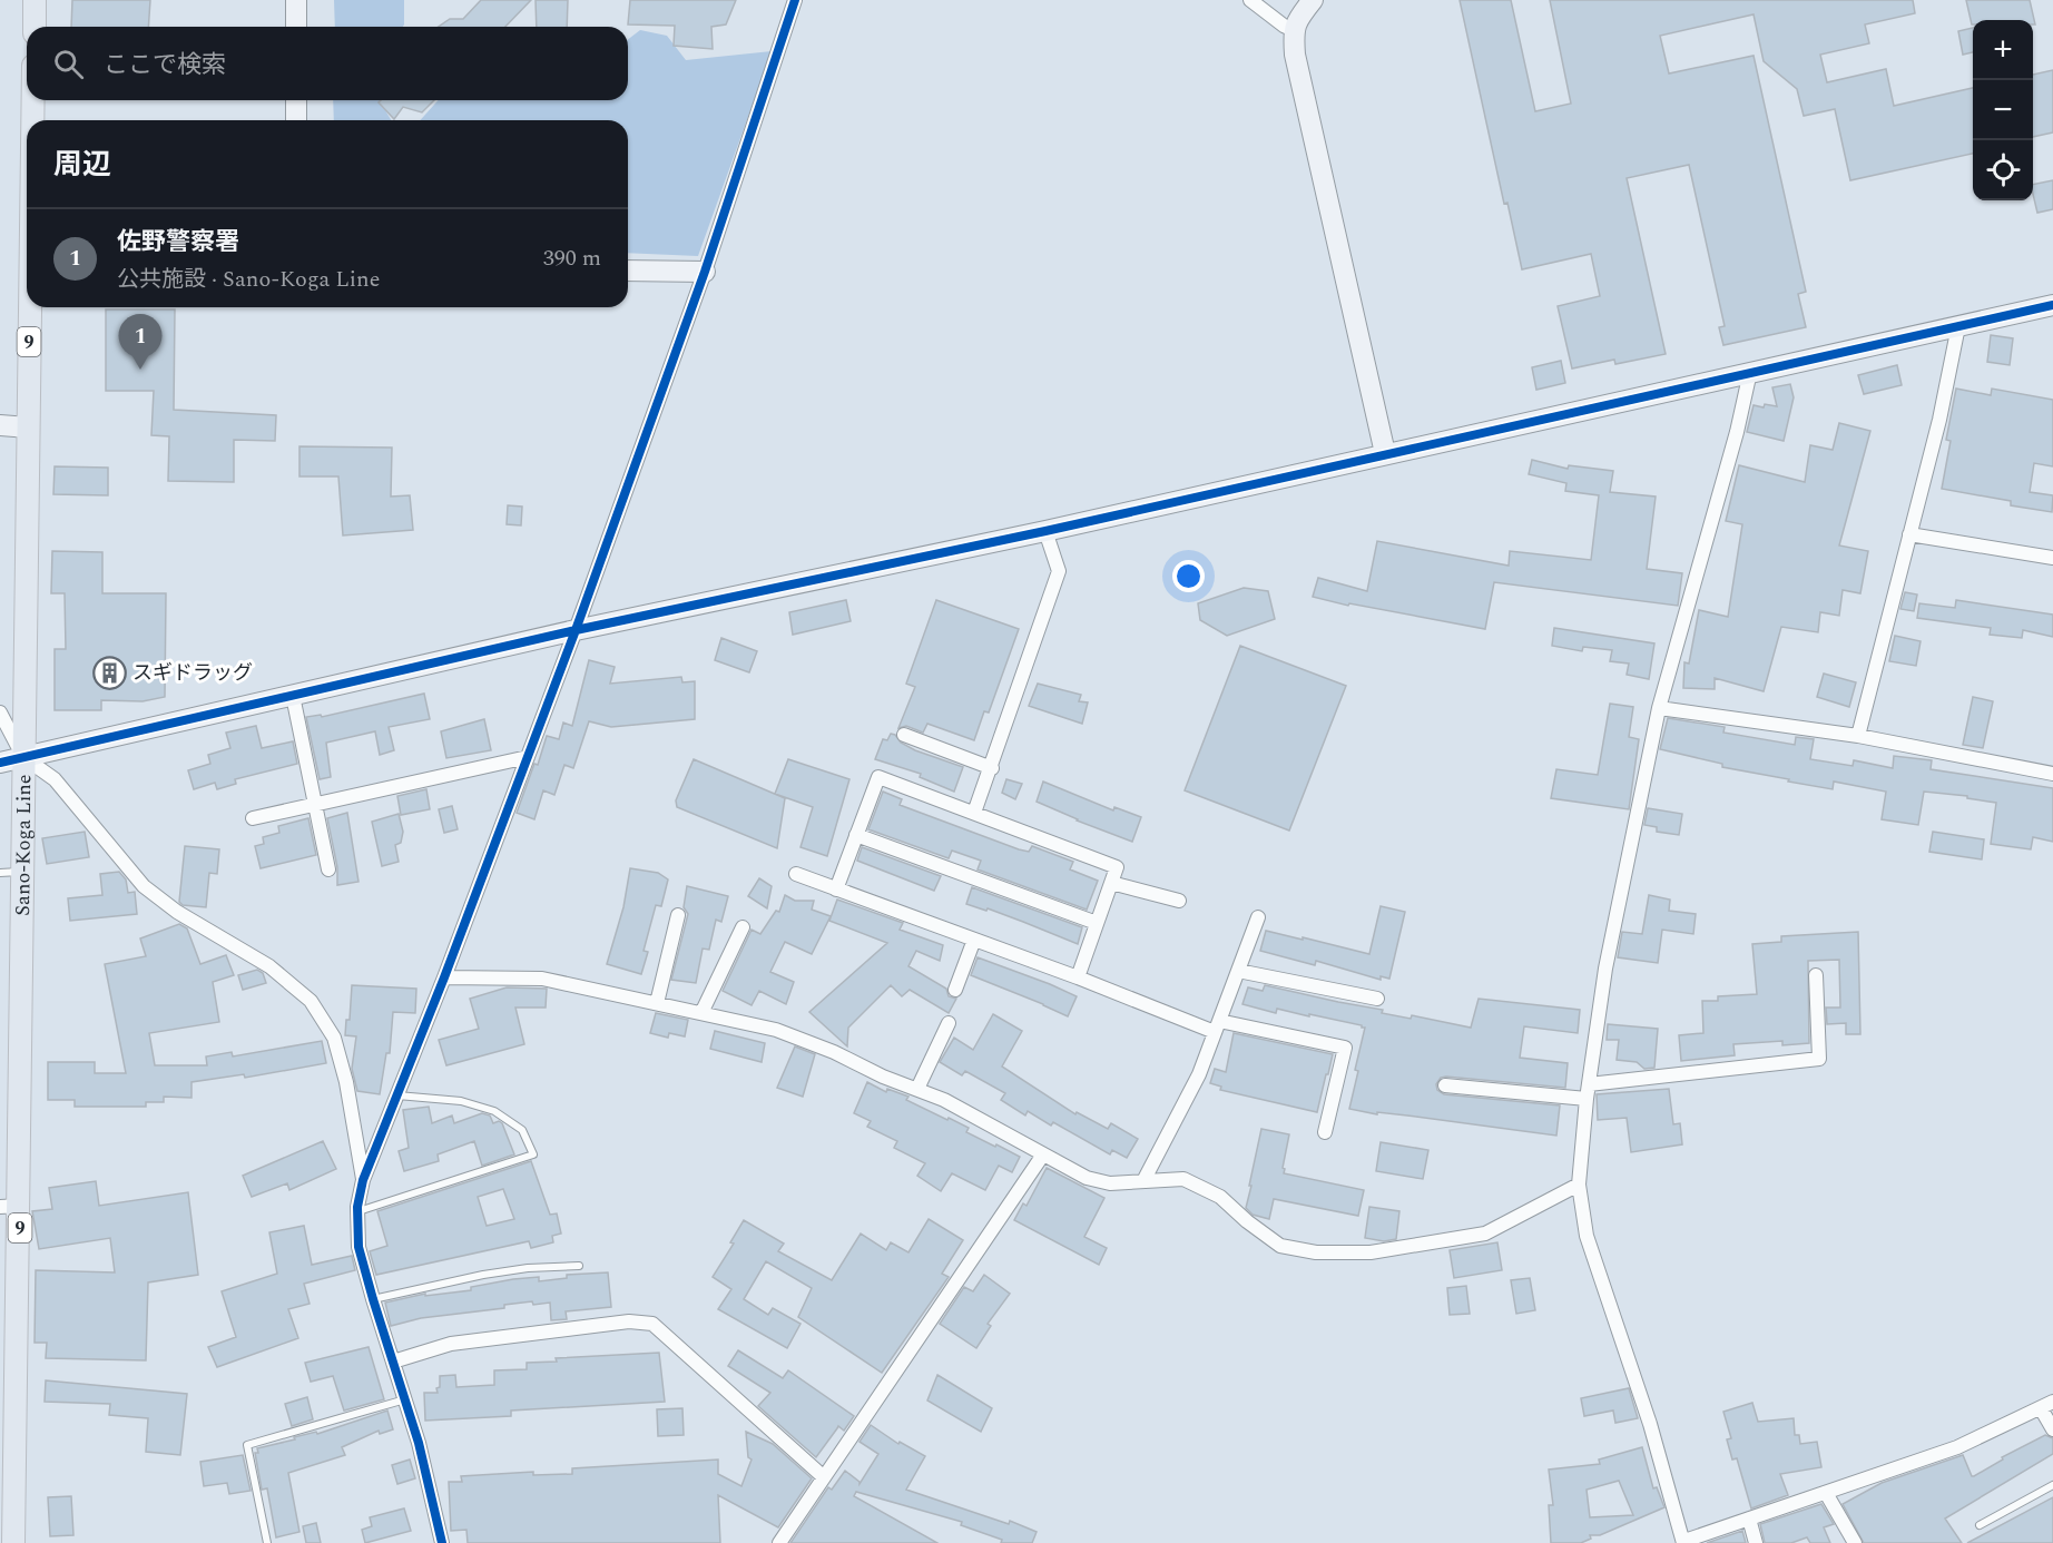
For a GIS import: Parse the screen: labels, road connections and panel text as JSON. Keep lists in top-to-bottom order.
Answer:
{
  "streets": {
    "main road": ["9", "Sano-Koga Line"]
  },
  "places": {
    "building": ["スギドラッグ"]
  },
  "page": {
    "map_buttons": ["+", "−"],
    "search": "ここで検索",
    "heading": "周辺",
    "list": [
      {
        "mark": "1",
        "name": "佐野警察署",
        "note": "公共施設 · Sano-Koga Line",
        "value": "390 m"
      }
    ],
    "pins": "1"
  }
}
